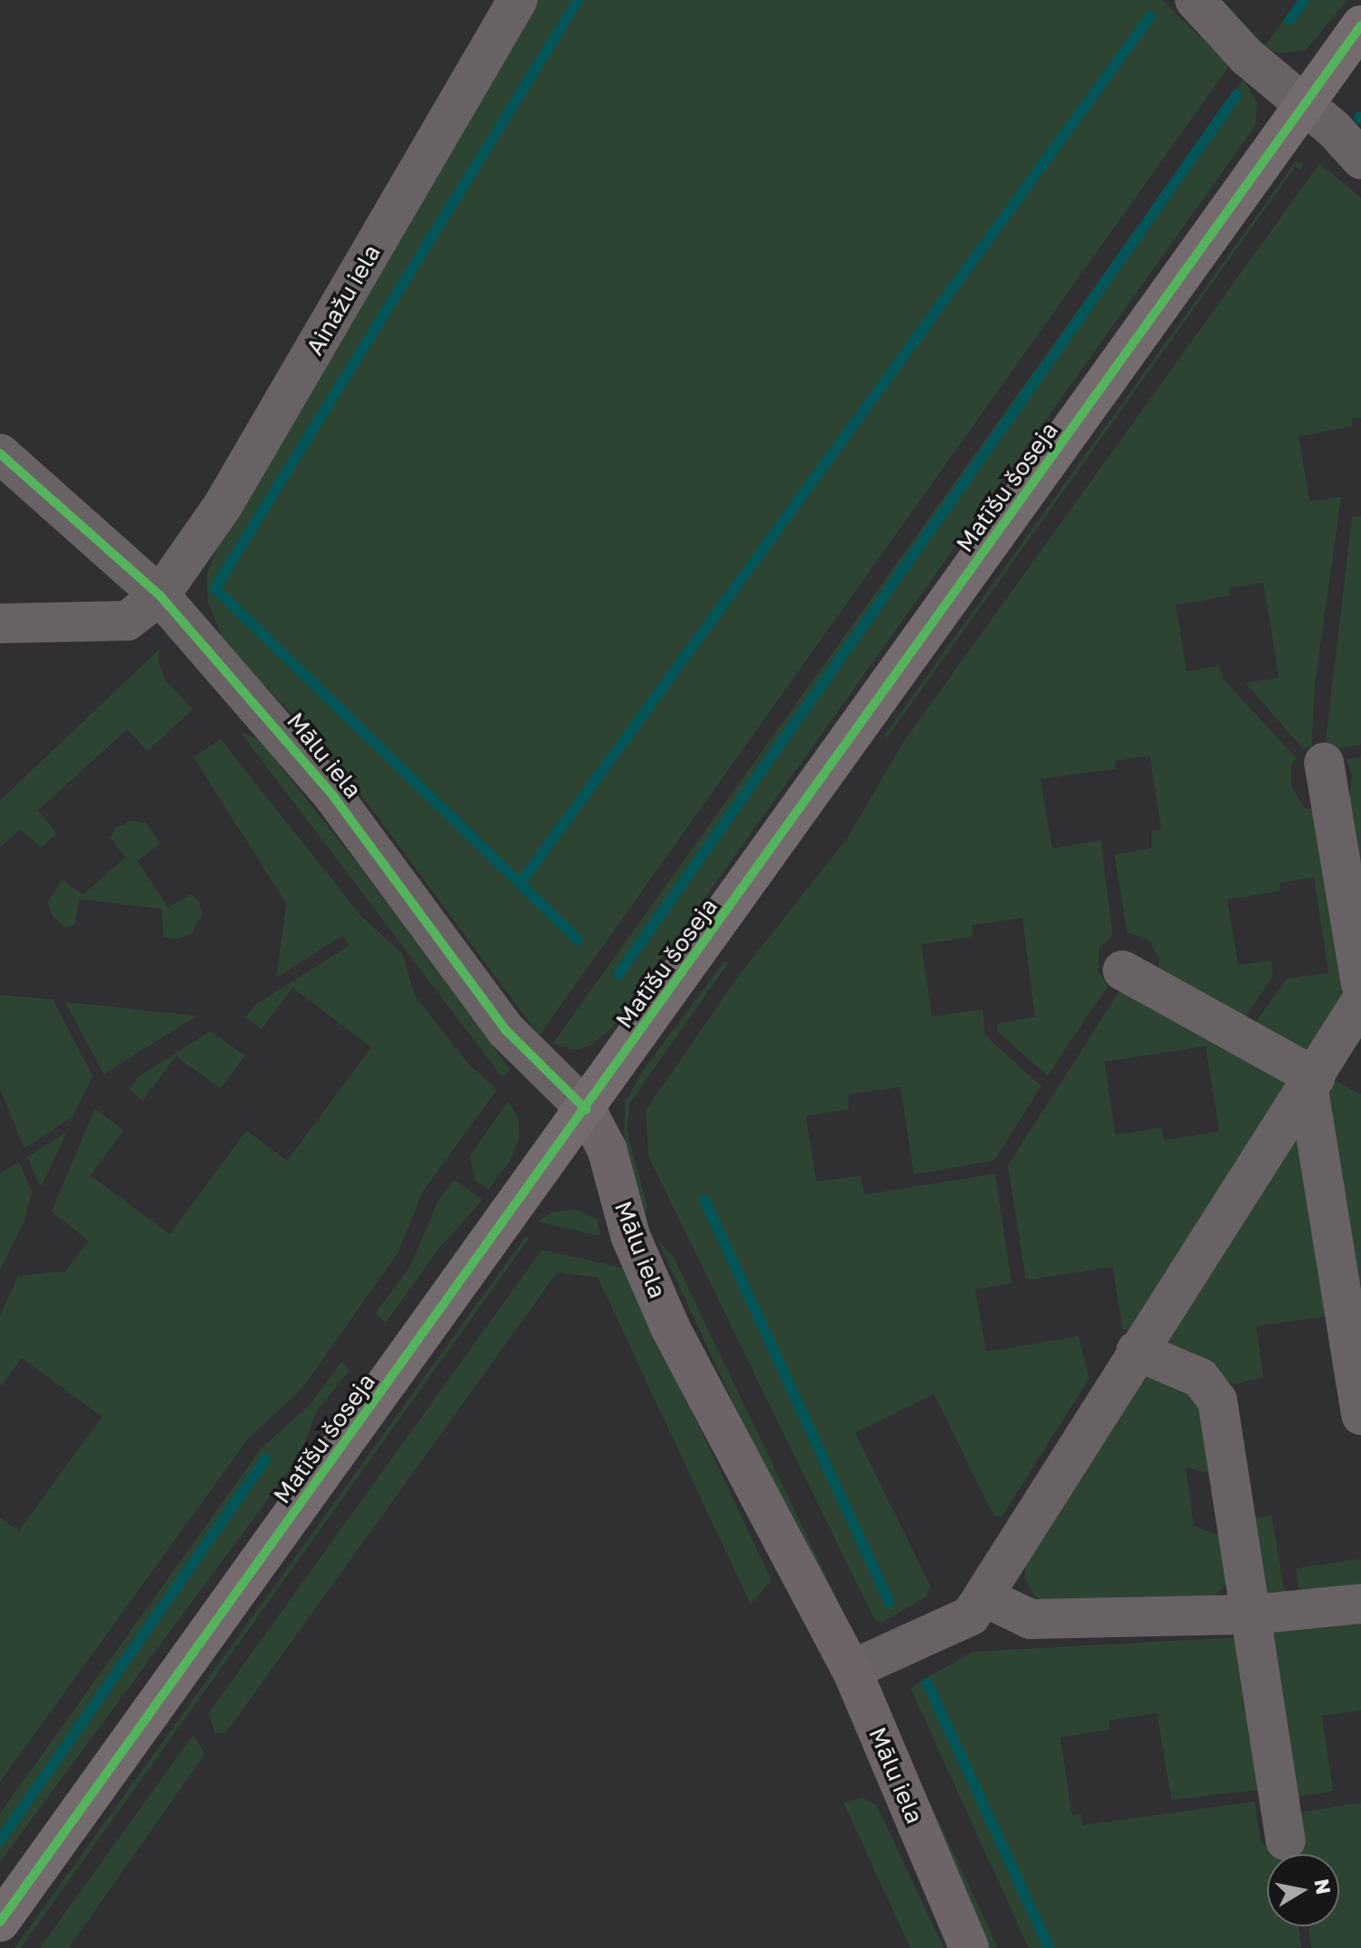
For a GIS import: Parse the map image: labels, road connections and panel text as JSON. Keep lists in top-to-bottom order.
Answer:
{
  "streets": {
    "main road": ["Matīšu šoseja", "Mālu iela"],
    "street": ["Ainažu iela"]
  },
  "crossings": [
    ["Ainažu iela", "Mālu iela"],
    ["Matīšu šoseja", "Mālu iela"]
  ],
  "north": "right"
}
